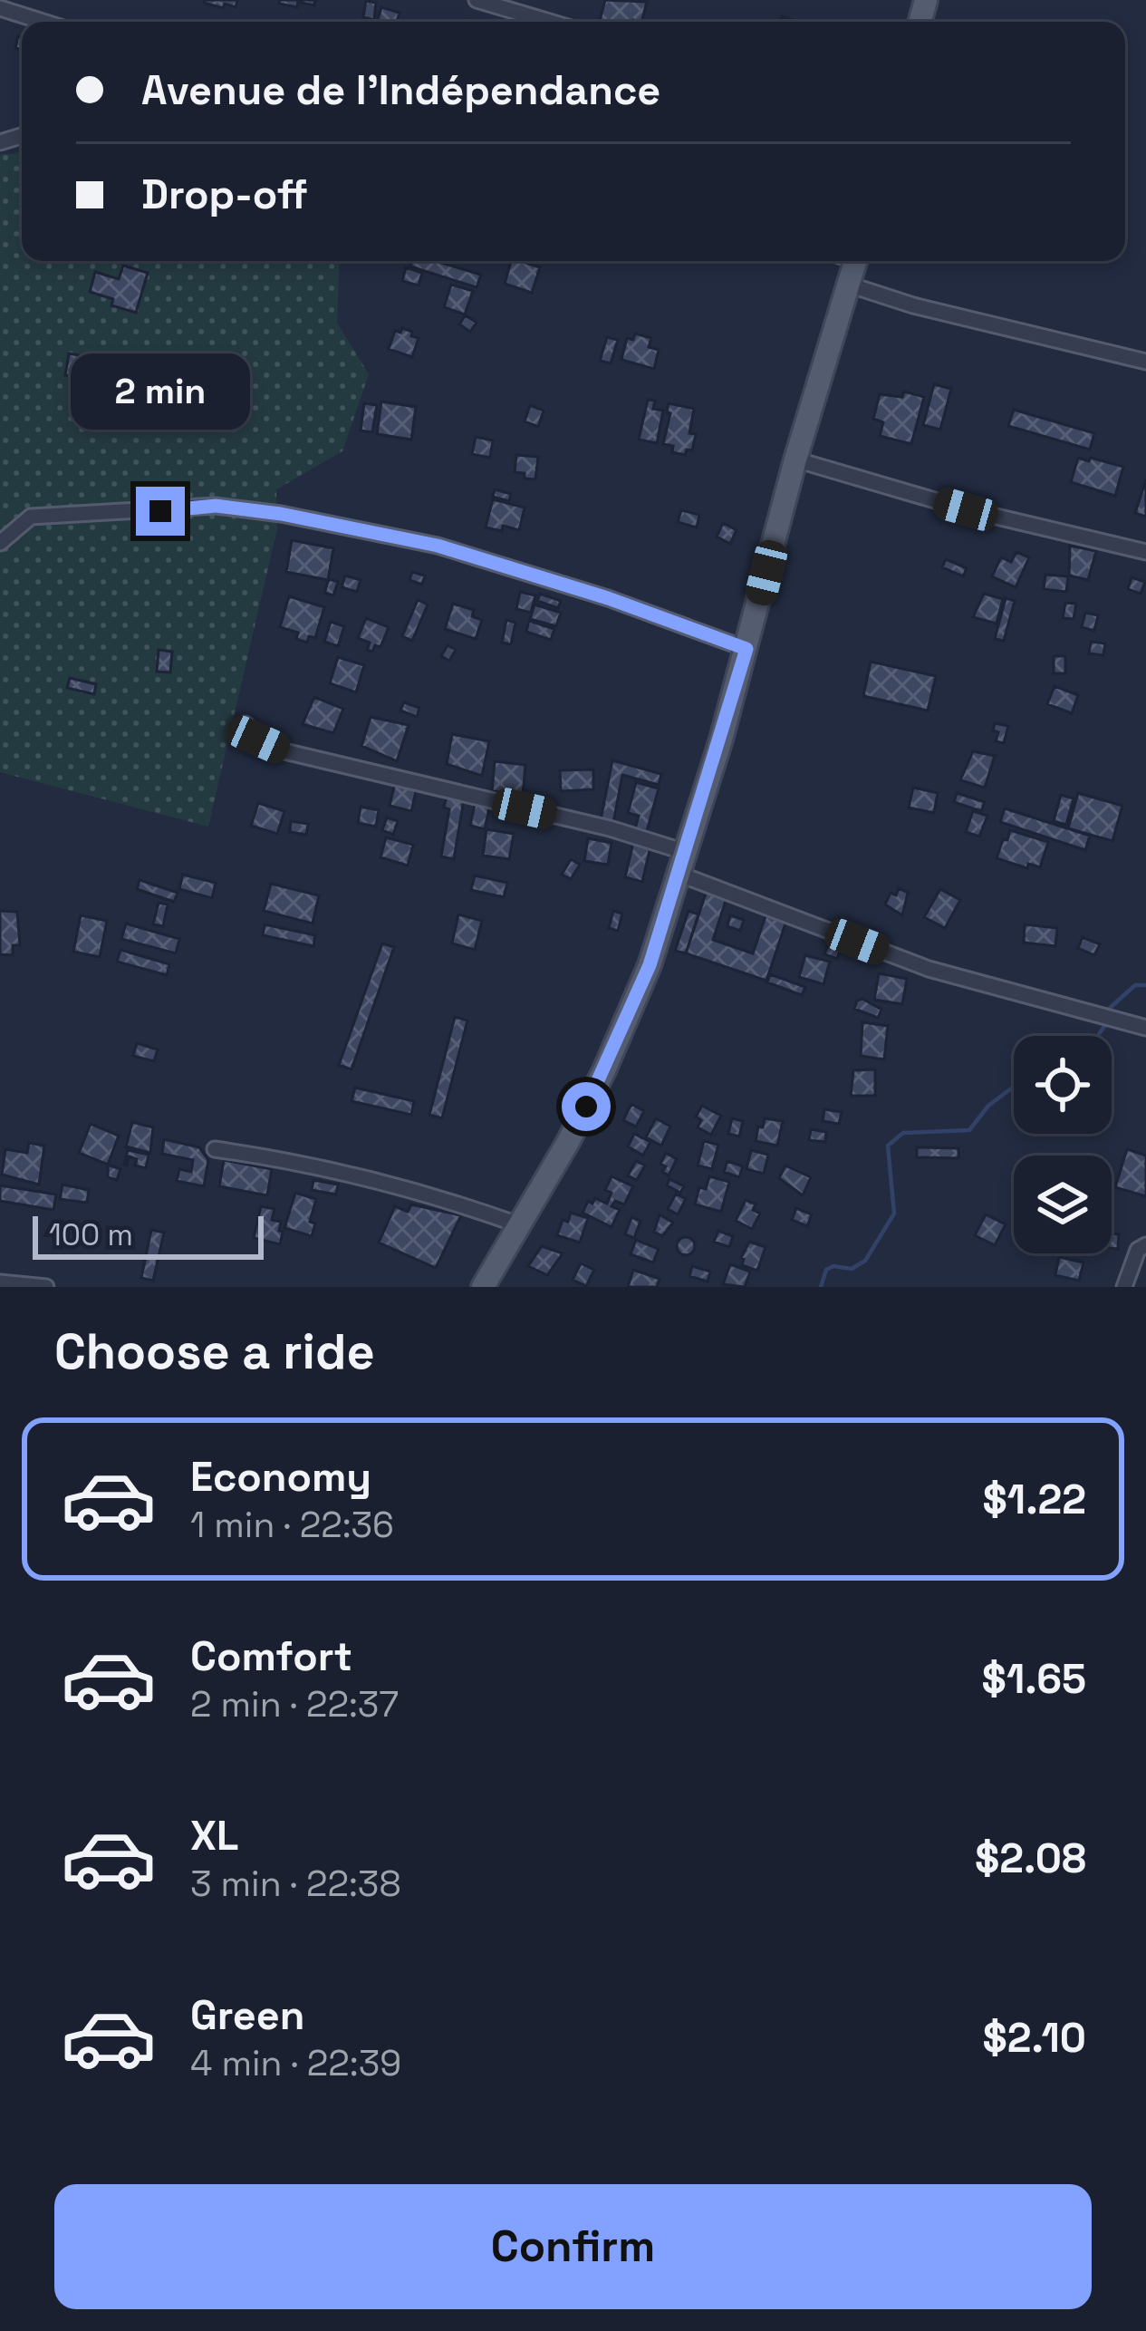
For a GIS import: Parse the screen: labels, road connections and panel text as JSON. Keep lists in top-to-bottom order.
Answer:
{
  "scale_bar": "100 m",
  "page": {
    "banner": ["Avenue de l'Indépendance", "Drop-off"],
    "bubble": "2 min",
    "scale": "100 m",
    "heading": "Choose a ride",
    "list": [
      {
        "name": "Economy",
        "note": "1 min · 22:36",
        "value": "$1.22"
      },
      {
        "name": "Comfort",
        "note": "2 min · 22:37",
        "value": "$1.65"
      },
      {
        "name": "XL",
        "note": "3 min · 22:38",
        "value": "$2.08"
      },
      {
        "name": "Green",
        "note": "4 min · 22:39",
        "value": "$2.10"
      }
    ],
    "buttons": "Confirm"
  }
}
